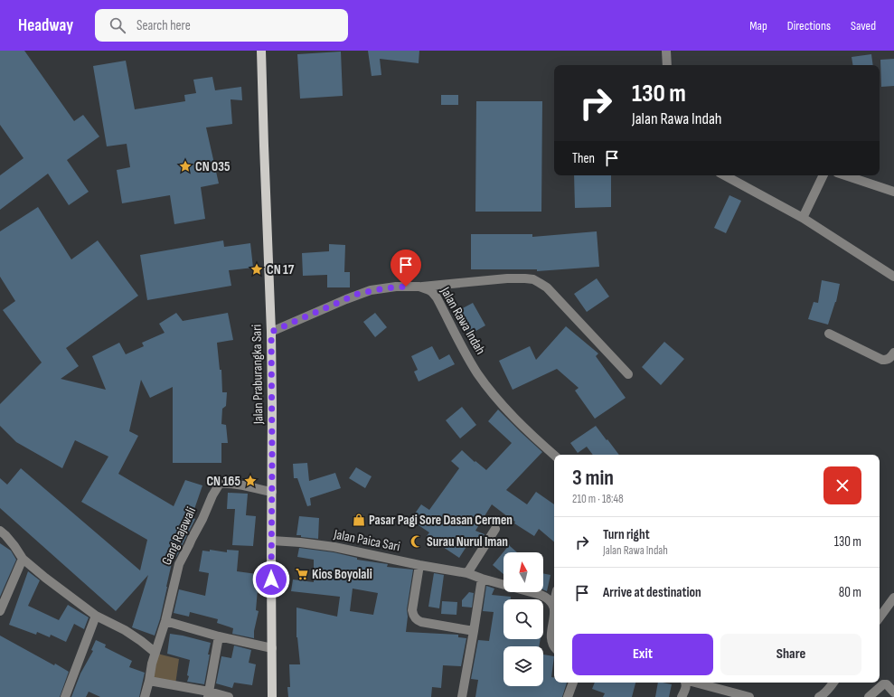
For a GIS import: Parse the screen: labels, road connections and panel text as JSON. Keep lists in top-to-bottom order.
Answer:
{
  "streets": {
    "main road": ["Jalan Praburangka Sari"],
    "street": ["Jalan Rawa Indah", "Gang Rajawali", "Jalan Paica Sari"]
  },
  "crossings": [
    ["Jalan Rawa Indah", "Jalan Praburangka Sari"],
    ["Jalan Praburangka Sari", "Gang Rajawali"],
    ["Jalan Praburangka Sari", "Jalan Paica Sari"]
  ],
  "places": {
    "place": ["CN 035", "CN 17", "CN 165"],
    "shop": ["Pasar Pagi Sore Dasan Cermen"],
    "mosque": ["Surau Nurul Iman"],
    "supermarket": ["Kios Boyolali"]
  },
  "north": "top",
  "page": {
    "header": "Headway",
    "search": "Search here",
    "nav": ["Map", "Directions", "Saved"],
    "turn": ["130 m", "Jalan Rawa Indah"],
    "then": "Then",
    "heading": ["3 min", "210 m · 18:48"],
    "list": [
      {
        "name": "Turn right",
        "note": "Jalan Rawa Indah",
        "value": "130 m"
      },
      {
        "name": "Arrive at destination",
        "value": "80 m"
      }
    ],
    "buttons": ["Exit", "Share"]
  }
}
